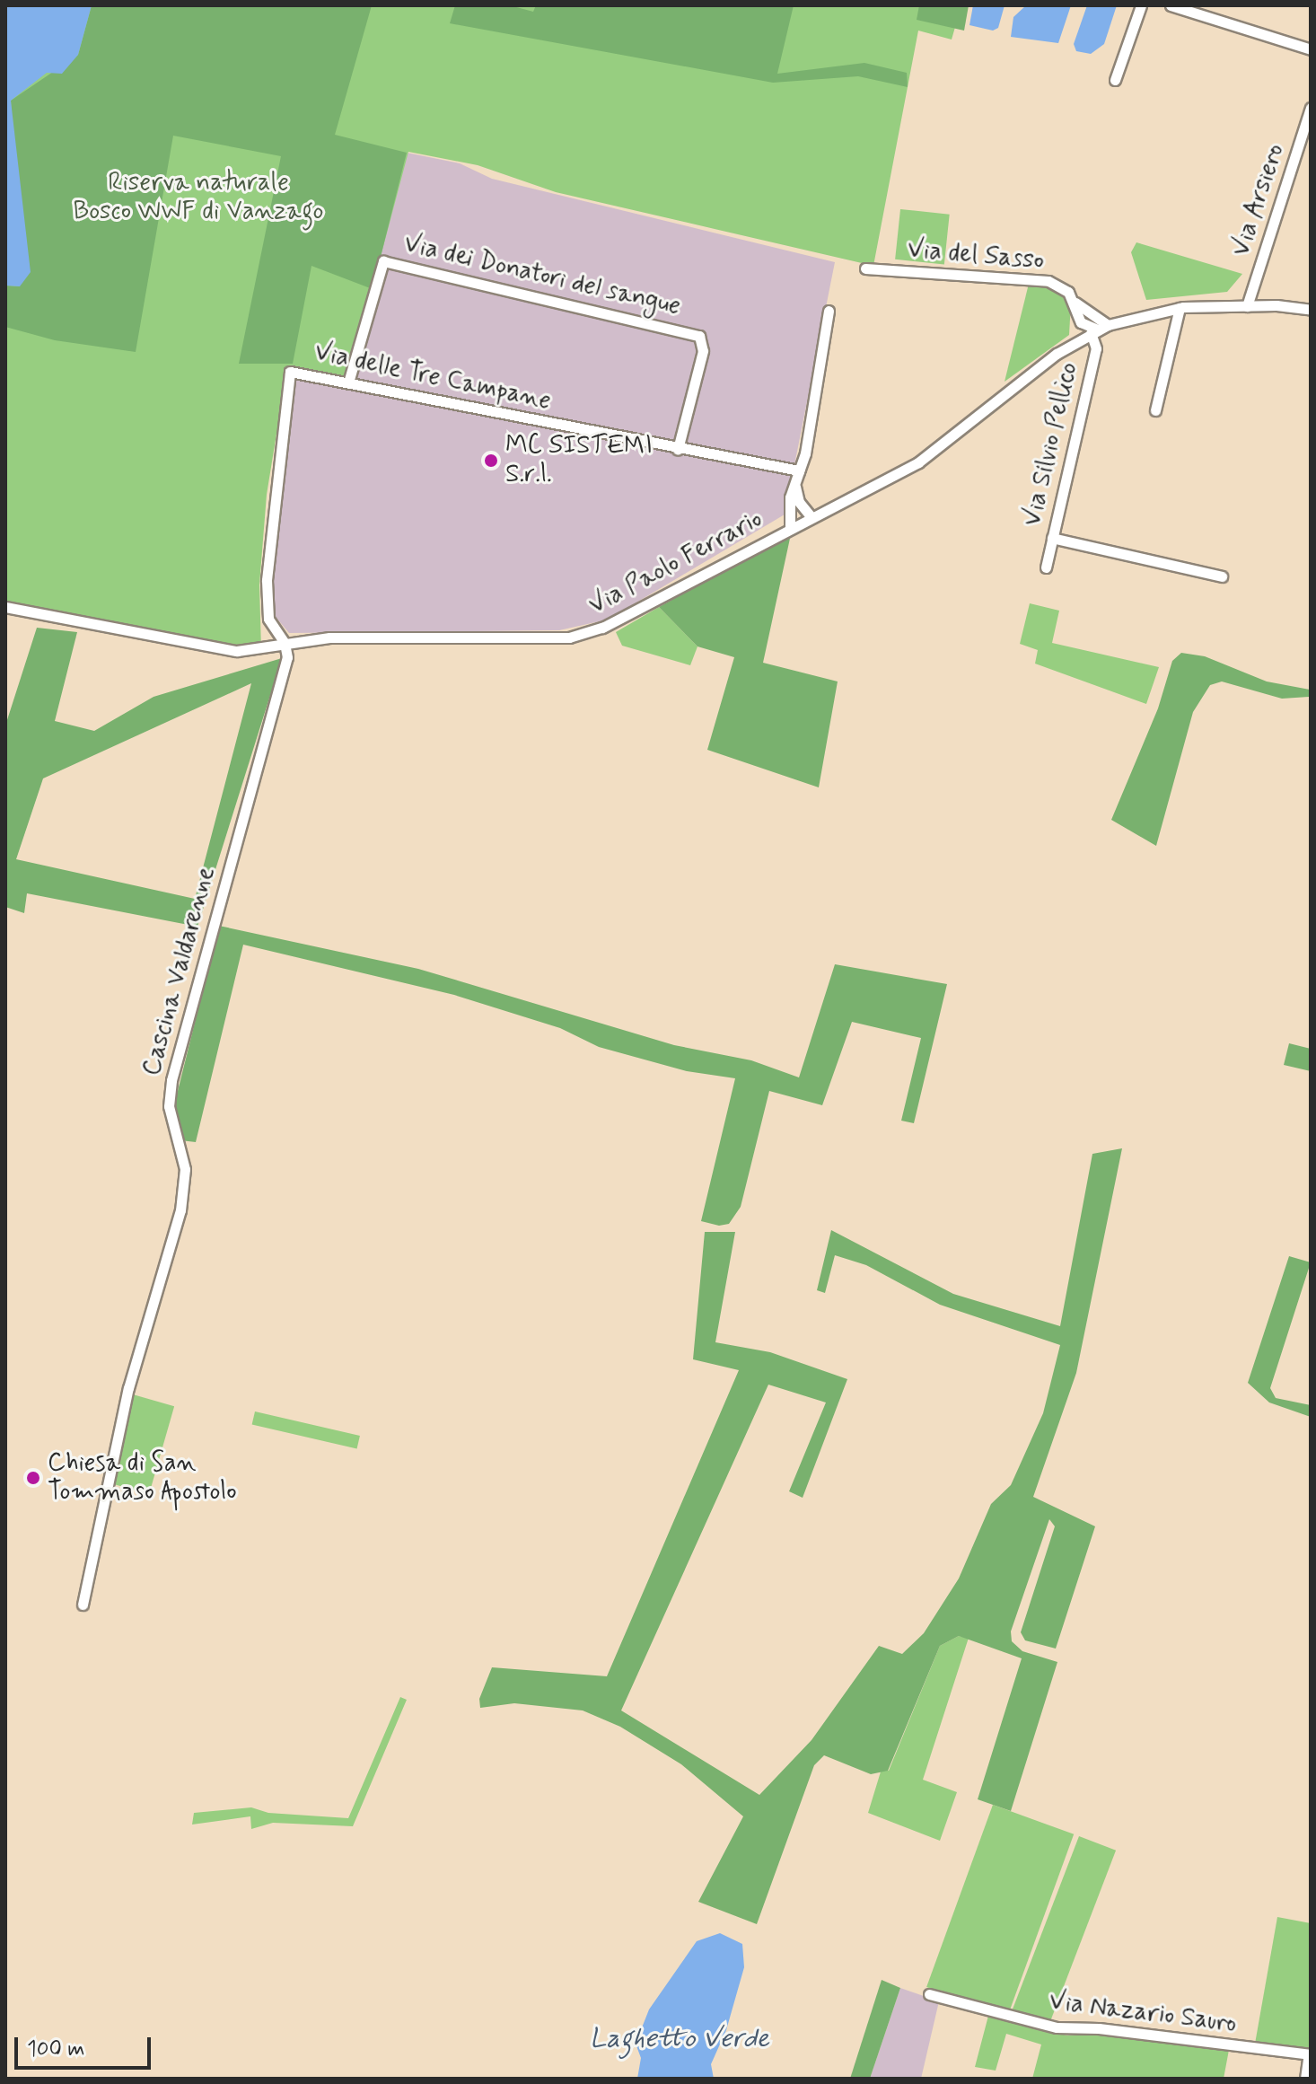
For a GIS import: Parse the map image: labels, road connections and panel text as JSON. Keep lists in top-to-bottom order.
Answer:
{
  "streets": {
    "street": [
      "Via Arsiero",
      "Via del Sasso",
      "Via dei Donatori del sangue",
      "Via delle Tre Campane",
      "Via Silvio Pellico",
      "Via Paolo Ferrario",
      "Cascina Valdarenne",
      "Via Nazario Sauro"
    ]
  },
  "crossings": [
    ["Via Arsiero", "Via Paolo Ferrario"],
    ["Via del Sasso", "Via Silvio Pellico"],
    ["Via del Sasso", "Via Paolo Ferrario"],
    ["Via dei Donatori del sangue", "Via delle Tre Campane"],
    ["Via delle Tre Campane", "Via Paolo Ferrario"],
    ["Via delle Tre Campane", "Cascina Valdarenne"],
    ["Via Silvio Pellico", "Via Paolo Ferrario"],
    ["Via Paolo Ferrario", "Cascina Valdarenne"]
  ],
  "water": ["Laghetto Verde"],
  "parks": ["Riserva naturale Bosco WWF di Vanzago"],
  "places": ["MC SISTEMI S.r.l.", "Chiesa di San Tommaso Apostolo"],
  "scale_bar": "100 m"
}
